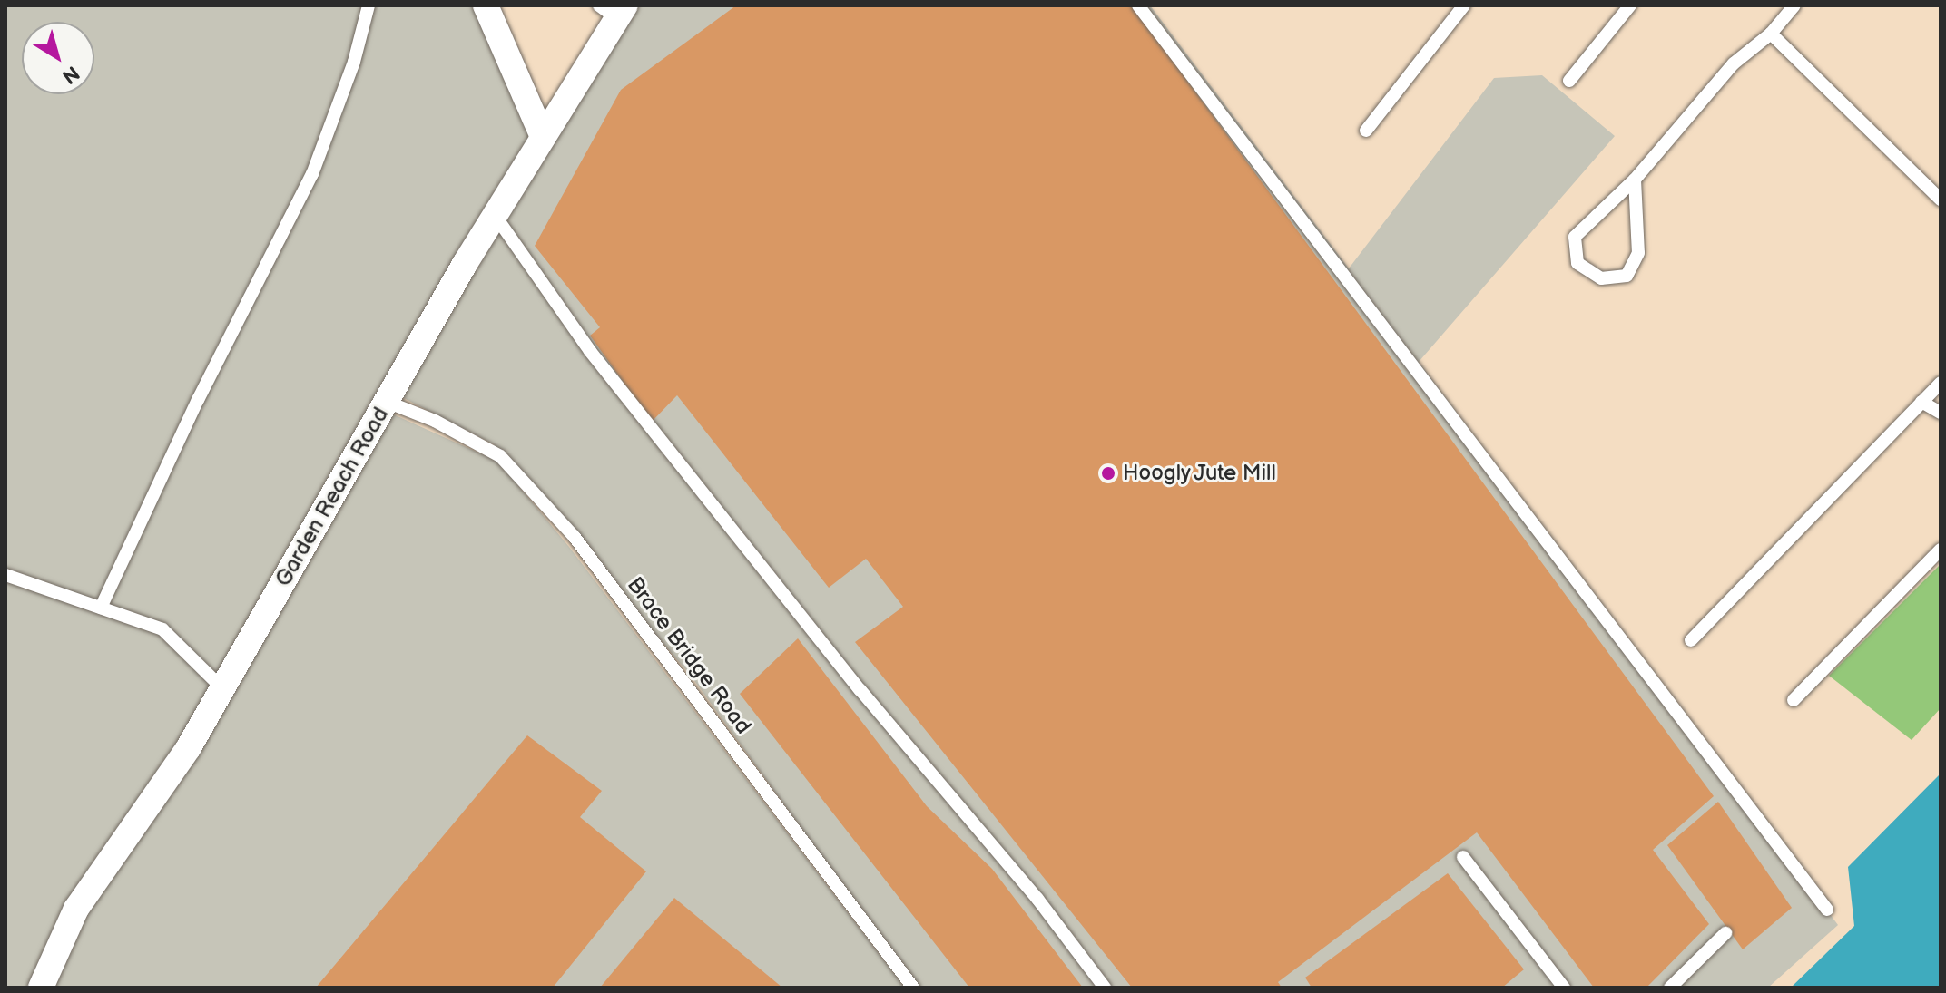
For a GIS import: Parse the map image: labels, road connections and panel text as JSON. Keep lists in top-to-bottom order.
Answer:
{
  "streets": {
    "street": ["Garden Reach Road"],
    "lane": ["Brace Bridge Road"]
  },
  "crossings": [
    ["Garden Reach Road", "Brace Bridge Road"]
  ],
  "places": ["Hoogly Jute Mill"],
  "north": "bottom right"
}
